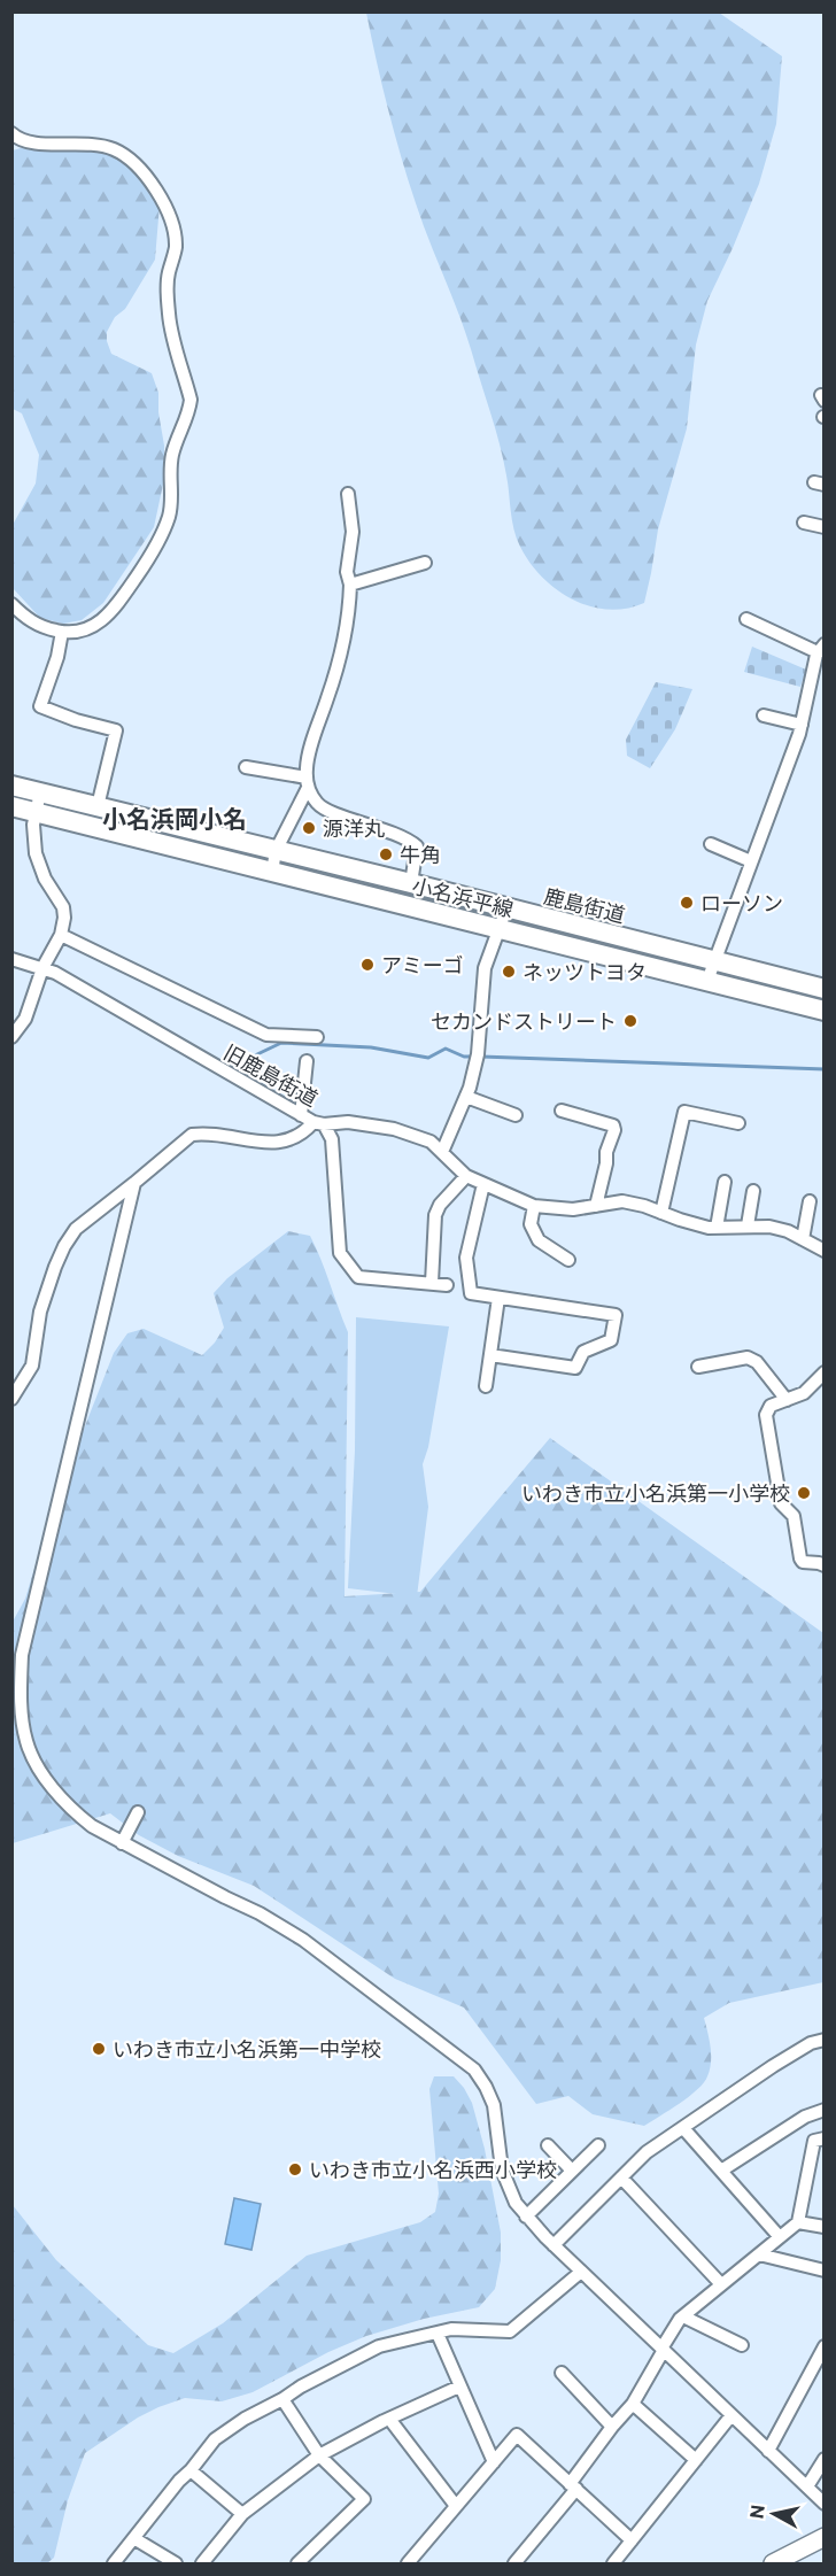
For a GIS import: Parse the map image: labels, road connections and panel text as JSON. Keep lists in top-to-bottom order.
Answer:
{
  "streets": {
    "main road": ["小名浜平線", "鹿島街道"],
    "street": ["旧鹿島街道"]
  },
  "districts": ["小名浜岡小名"],
  "places": [
    "源洋丸",
    "牛角",
    "ローソン",
    "アミーゴ",
    "ネッツトヨタ",
    "セカンドストリート",
    "いわき市立小名浜第一小学校",
    "いわき市立小名浜第一中学校",
    "いわき市立小名浜西小学校"
  ],
  "north": "left"
}
